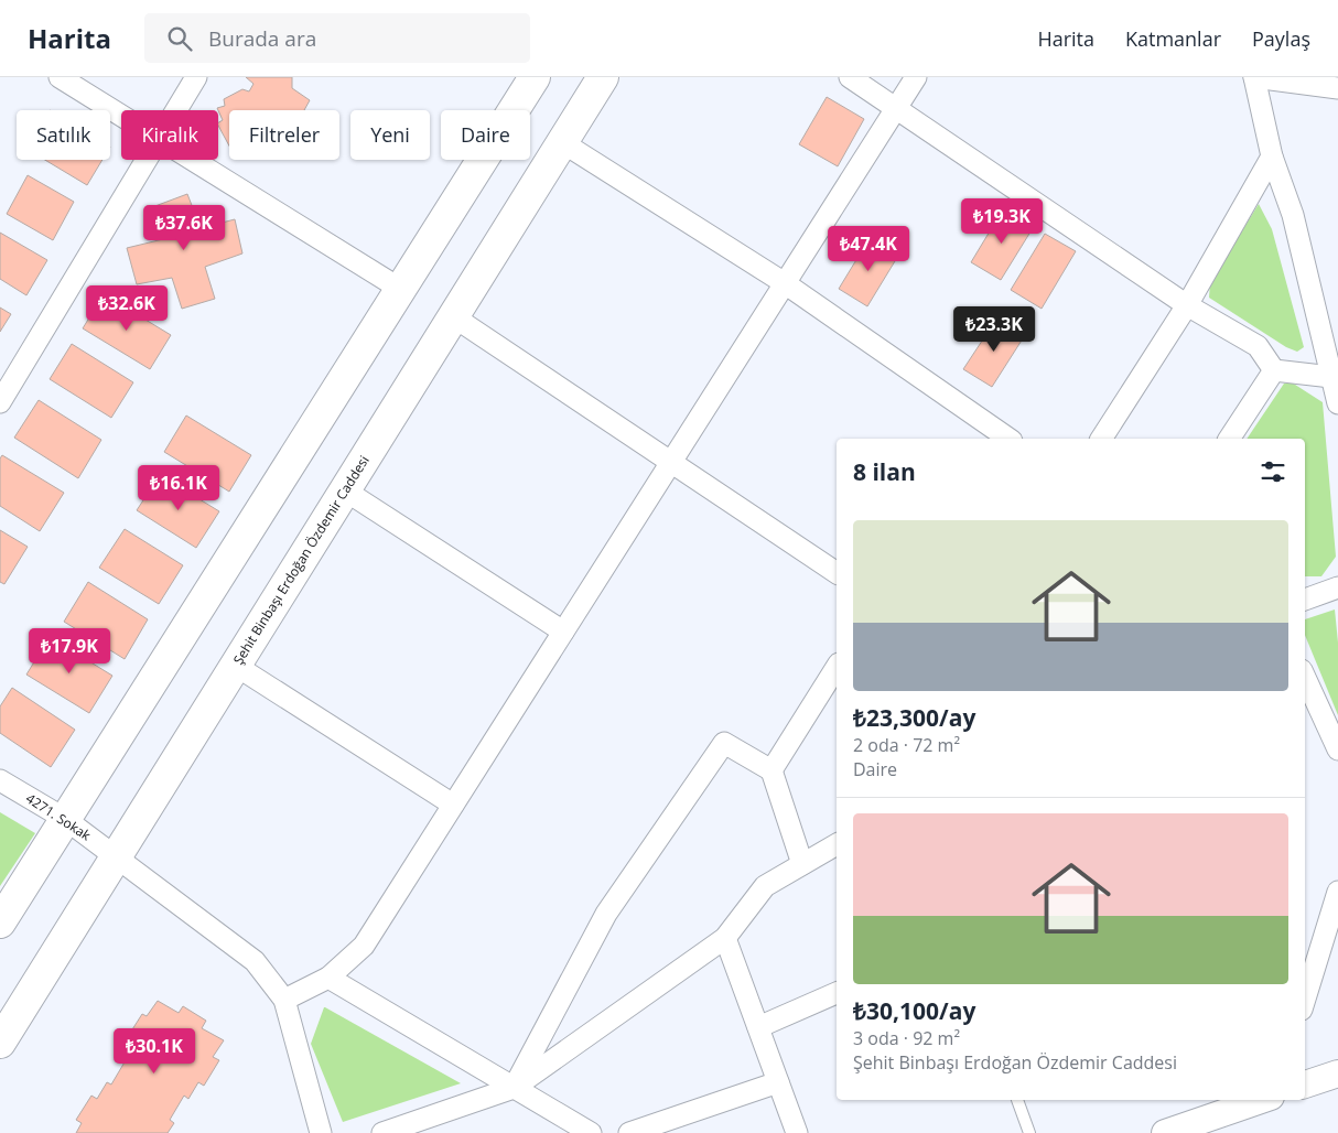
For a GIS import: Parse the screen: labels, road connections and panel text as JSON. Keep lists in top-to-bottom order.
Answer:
{
  "streets": {
    "main road": ["Şehit Binbaşı Erdoğan Özdemir Caddesi"],
    "street": ["4271. Sokak"]
  },
  "crossings": [
    ["Şehit Binbaşı Erdoğan Özdemir Caddesi", "4271. Sokak"]
  ],
  "page": {
    "header": "Harita",
    "search": "Burada ara",
    "nav": ["Harita", "Katmanlar", "Paylaş"],
    "chip": [
      "Satılık",
      "Kiralık",
      "Filtreler",
      "Yeni",
      "Daire"
    ],
    "price": [
      "₺19.3K",
      "₺37.6K",
      "₺47.4K",
      "₺32.6K",
      "₺23.3K",
      "₺16.1K",
      "₺17.9K",
      "₺30.1K"
    ],
    "heading": "8 ilan",
    "list": [
      {
        "name": "₺23,300/ay",
        "note": "2 oda · 72 m² · Daire"
      },
      {
        "name": "₺30,100/ay",
        "note": "3 oda · 92 m² · Şehit Binbaşı Erdoğan Özdemir Caddesi"
      }
    ]
  }
}
